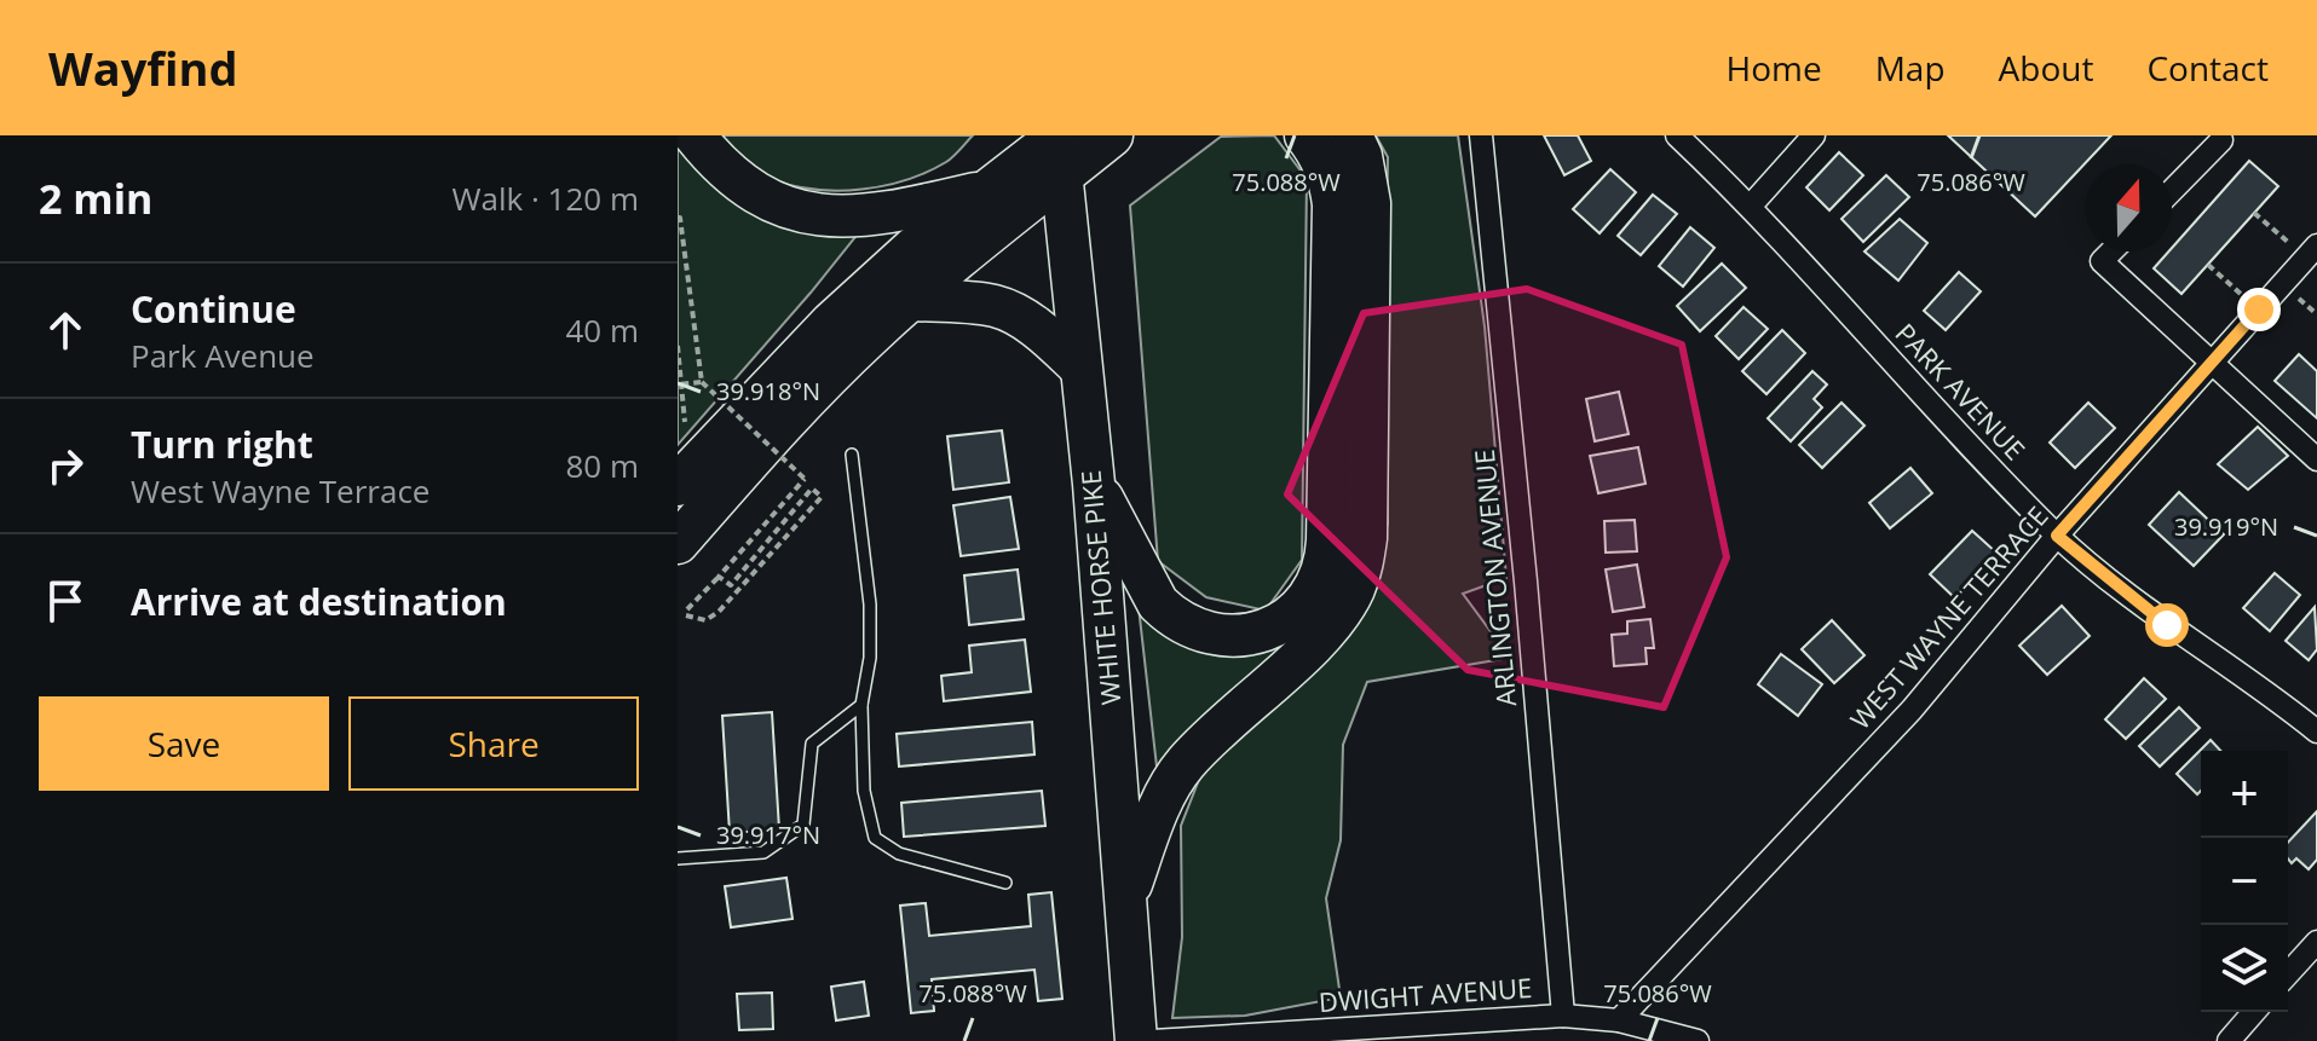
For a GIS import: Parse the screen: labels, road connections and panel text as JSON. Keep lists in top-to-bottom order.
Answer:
{
  "streets": {
    "highway": ["WHITE HORSE PIKE"],
    "street": [
      "PARK AVENUE",
      "ARLINGTON AVENUE",
      "WEST WAYNE TERRACE",
      "DWIGHT AVENUE"
    ]
  },
  "crossings": [
    ["PARK AVENUE", "WEST WAYNE TERRACE"],
    ["ARLINGTON AVENUE", "DWIGHT AVENUE"],
    ["WEST WAYNE TERRACE", "DWIGHT AVENUE"]
  ],
  "north": "top",
  "page": {
    "header": "Wayfind",
    "nav": [
      "Home",
      "Map",
      "About",
      "Contact"
    ],
    "heading": ["2 min", "Walk · 120 m"],
    "list": [
      ["Continue", "Park Avenue", "40 m"],
      ["Turn right", "West Wayne Terrace", "80 m"],
      "Arrive at destination"
    ],
    "buttons": ["Save", "Share"],
    "map_buttons": ["+", "−"]
  },
  "coordinates": [
    "75.088°W",
    "75.086°W",
    "39.918°N",
    "39.919°N",
    "39.917°N"
  ]
}
